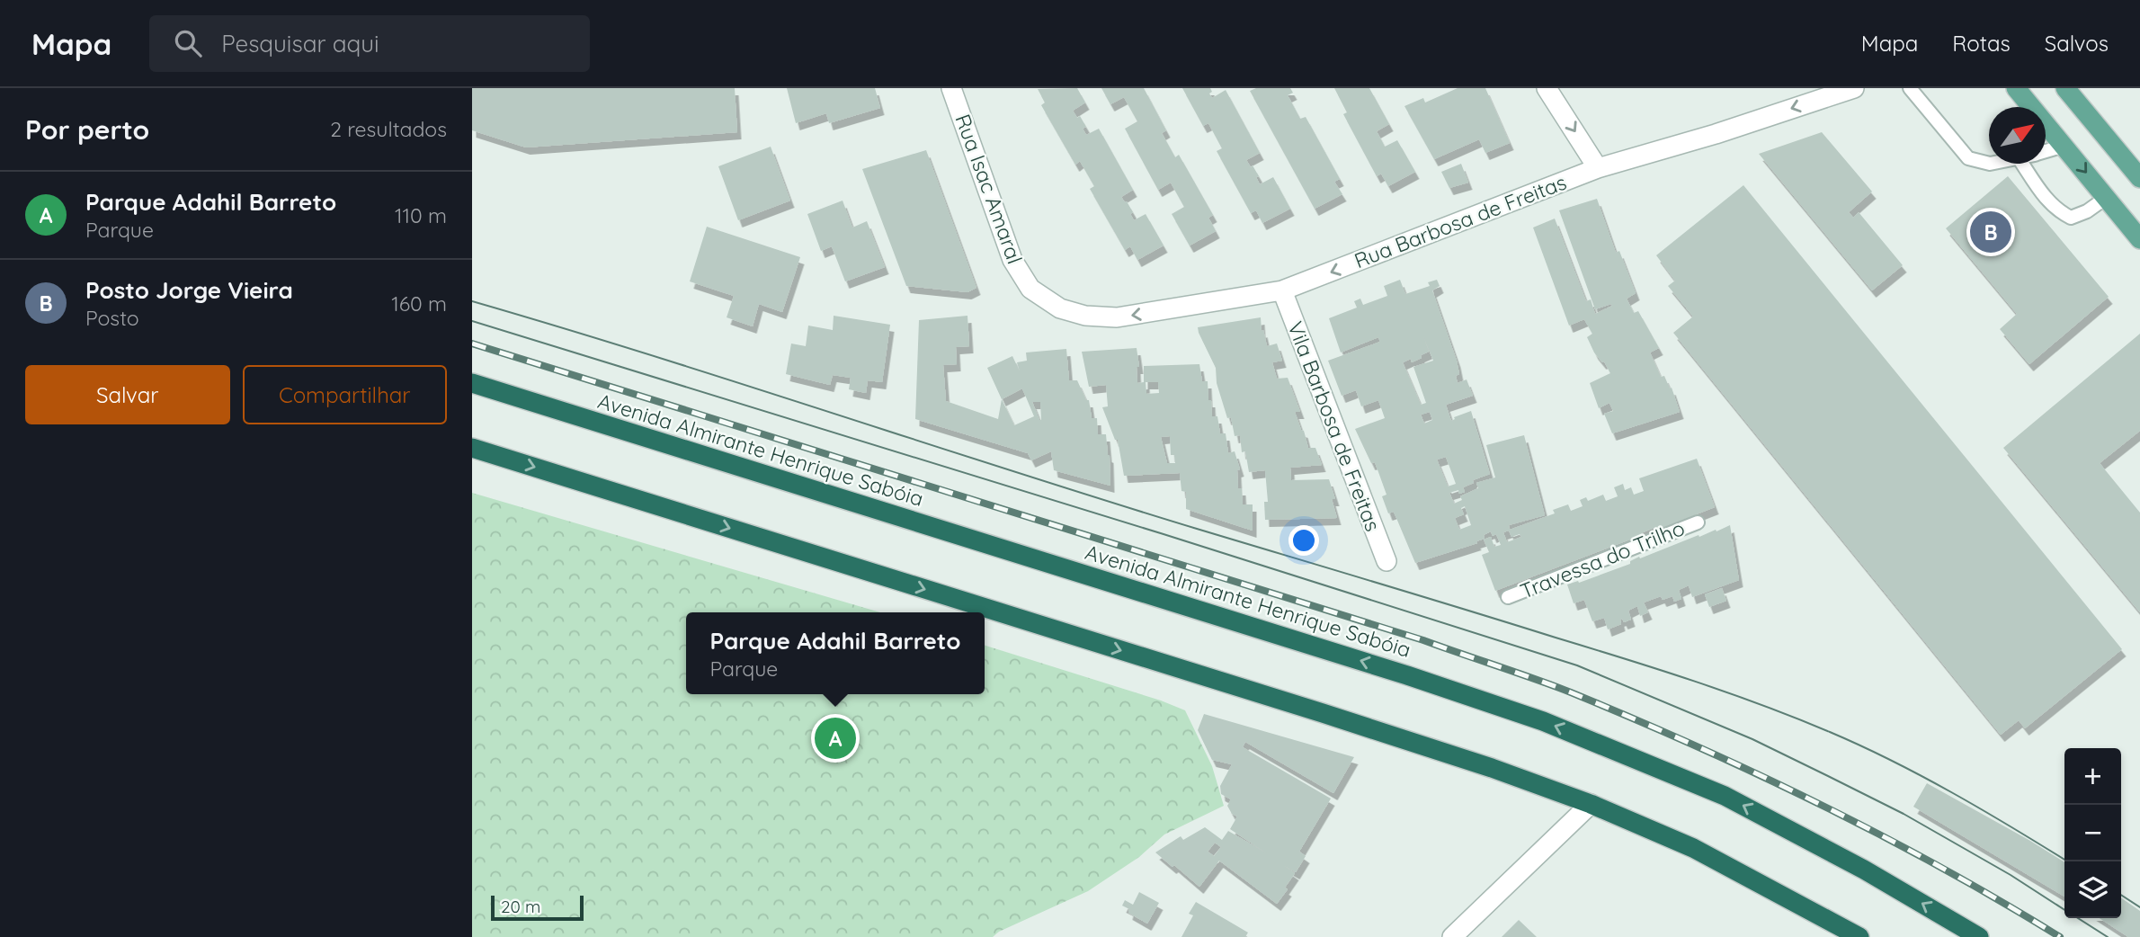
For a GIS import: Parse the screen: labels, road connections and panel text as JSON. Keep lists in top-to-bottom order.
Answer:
{
  "streets": {
    "highway": ["Avenida Almirante Henrique Sabóia"],
    "street": ["Rua Isac Amaral", "Rua Barbosa de Freitas", "Vila Barbosa de Freitas"],
    "lane": ["Travessa do Trilho"]
  },
  "crossings": [
    ["Rua Isac Amaral", "Rua Barbosa de Freitas"],
    ["Rua Barbosa de Freitas", "Vila Barbosa de Freitas"]
  ],
  "one_way": ["Rua Barbosa de Freitas"],
  "scale_bar": "20 m",
  "north": "top right",
  "page": {
    "header": "Mapa",
    "search": "Pesquisar aqui",
    "nav": ["Mapa", "Rotas", "Salvos"],
    "heading": ["Por perto", "2 resultados"],
    "list": [
      {
        "mark": "A",
        "name": "Parque Adahil Barreto",
        "note": "Parque",
        "value": "110 m"
      },
      {
        "mark": "B",
        "name": "Posto Jorge Vieira",
        "note": "Posto",
        "value": "160 m"
      }
    ],
    "pins": ["B", "A"],
    "buttons": ["Salvar", "Compartilhar"],
    "popup": ["Parque Adahil Barreto", "Parque"],
    "map_buttons": ["+", "−"],
    "scale": "20 m"
  }
}
